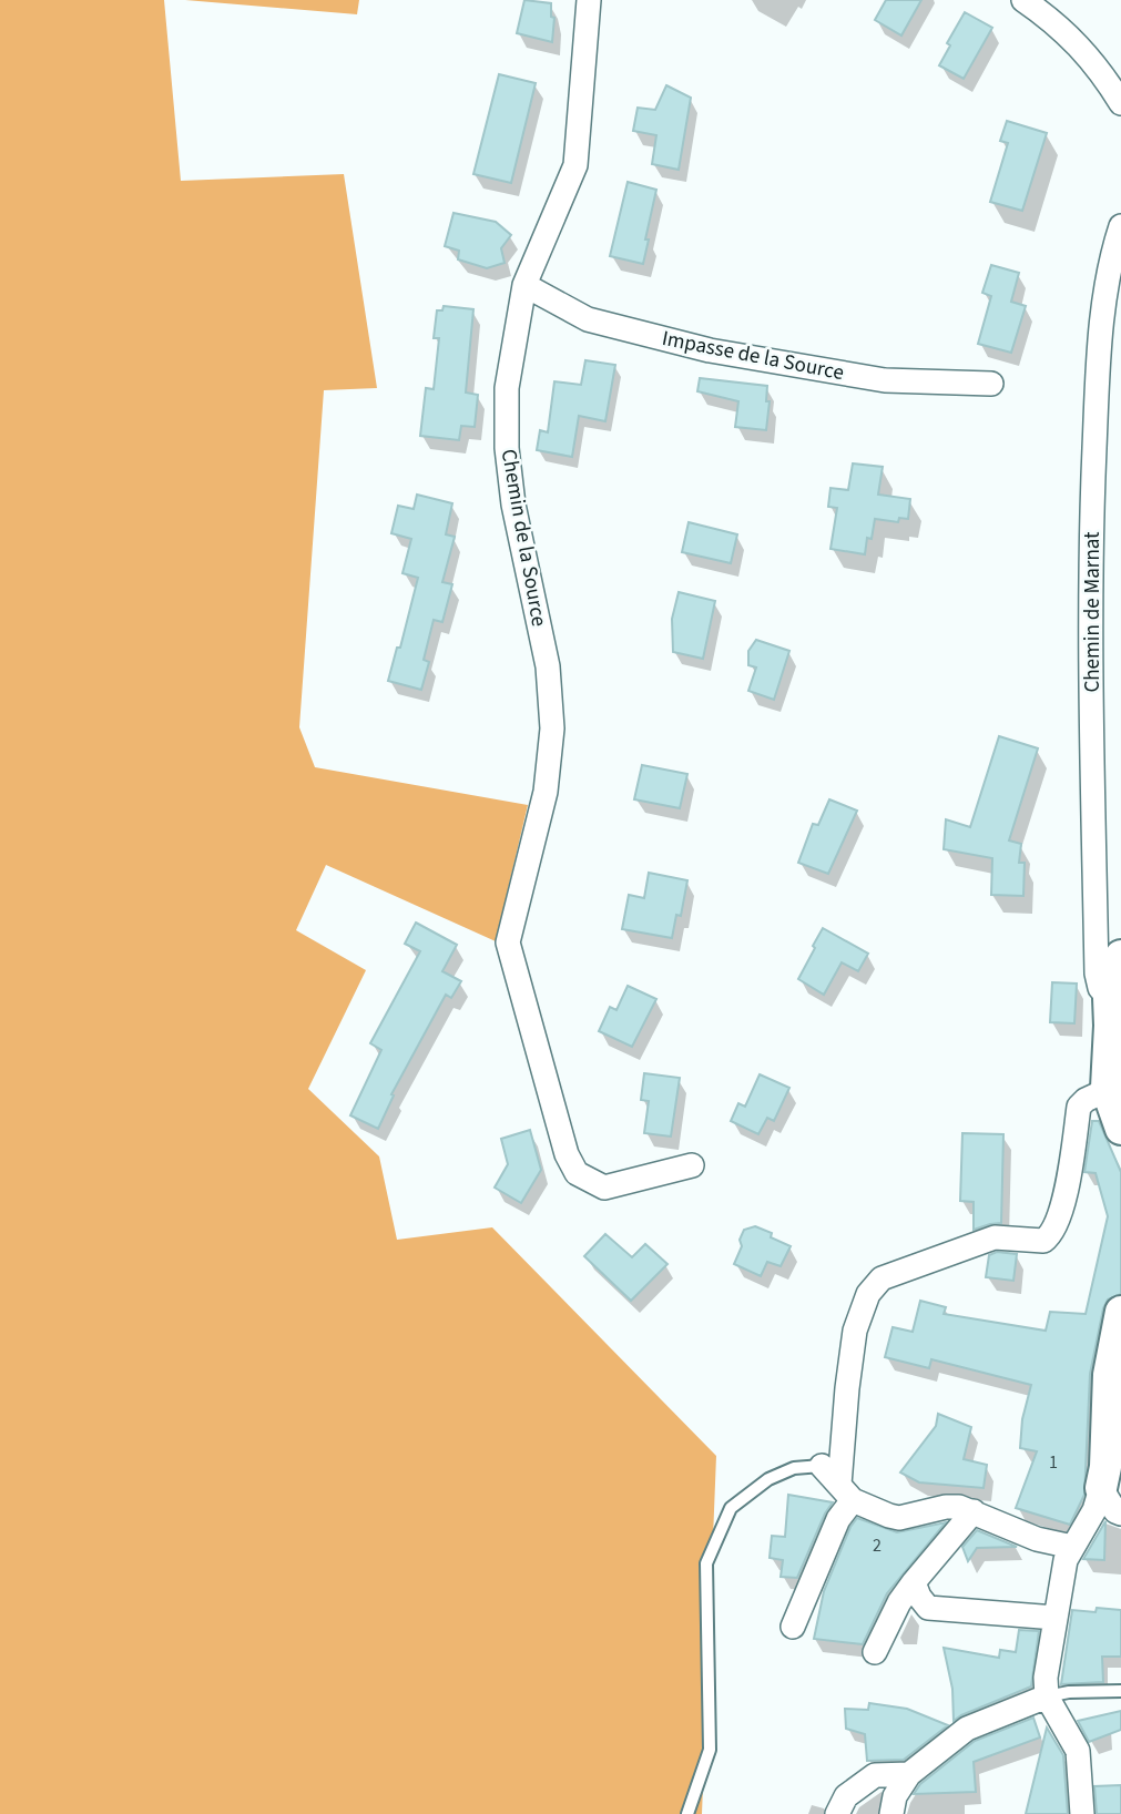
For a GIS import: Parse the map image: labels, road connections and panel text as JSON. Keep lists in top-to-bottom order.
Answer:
{
  "streets": {
    "street": ["Impasse de la Source", "Chemin de la Source", "Chemin de Marnat"]
  },
  "crossings": [
    ["Impasse de la Source", "Chemin de la Source"]
  ],
  "house_numbers": ["1", "2"]
}
